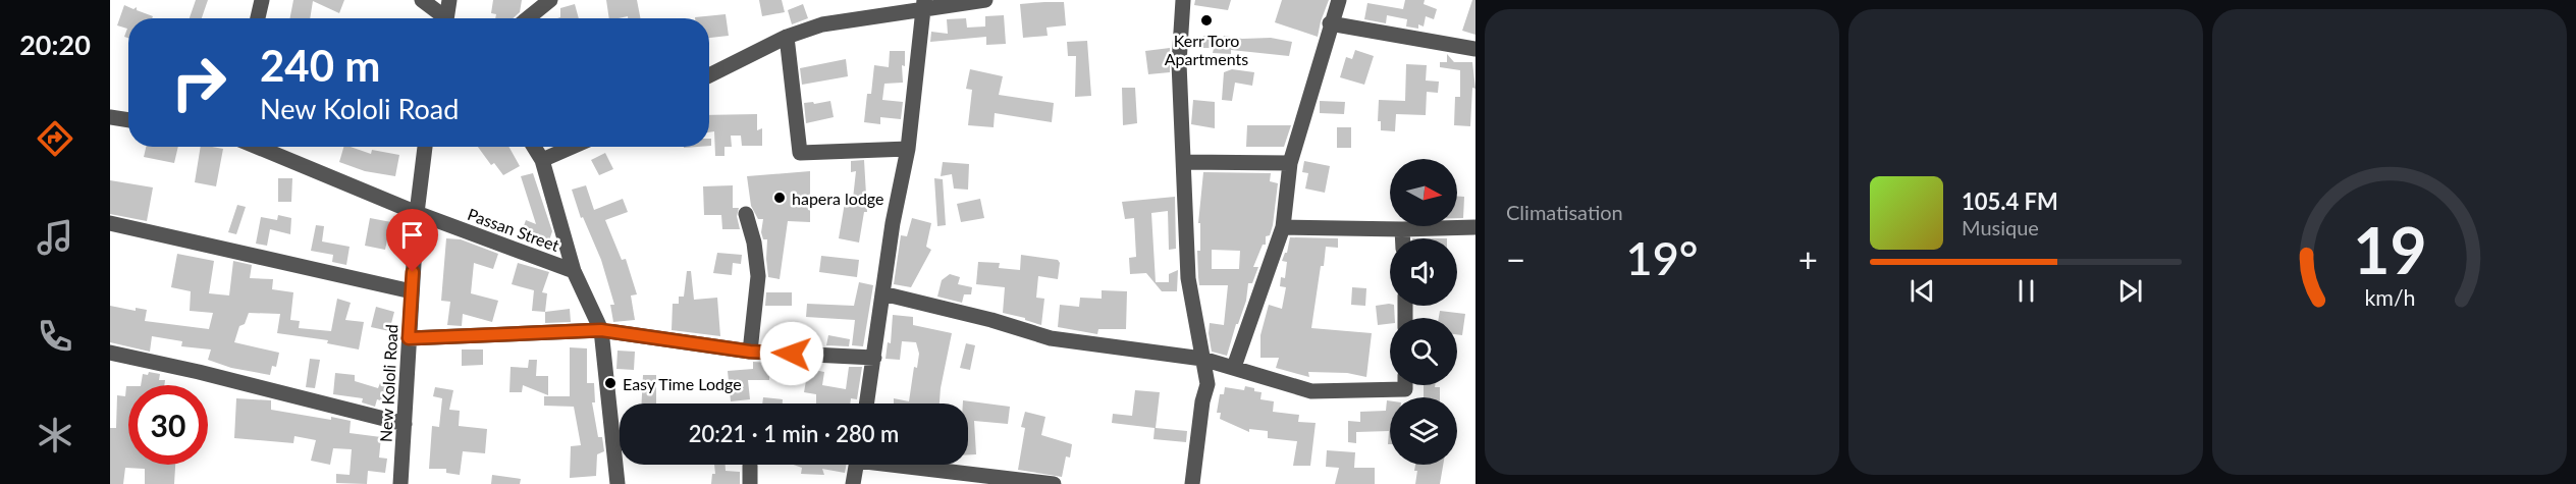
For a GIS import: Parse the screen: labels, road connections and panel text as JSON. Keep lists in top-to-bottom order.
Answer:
{
  "streets": {
    "street": ["Passan Street", "New Kololi Road"]
  },
  "crossings": [
    ["Passan Street", "New Kololi Road"]
  ],
  "places": ["Kerr Toro Apartments", "hapera lodge", "Easy Time Lodge"],
  "north": "right",
  "page": {
    "tabs": "20:20",
    "tile": "Climatisation",
    "turn": ["240 m", "New Kololi Road"],
    "song": ["105.4 FM", "Musique"],
    "heat": ["−", "19°", "+"],
    "limit": "30",
    "trip": "20:21 · 1 min · 280 m",
    "gauge": ["19", "km/h"]
  }
}
